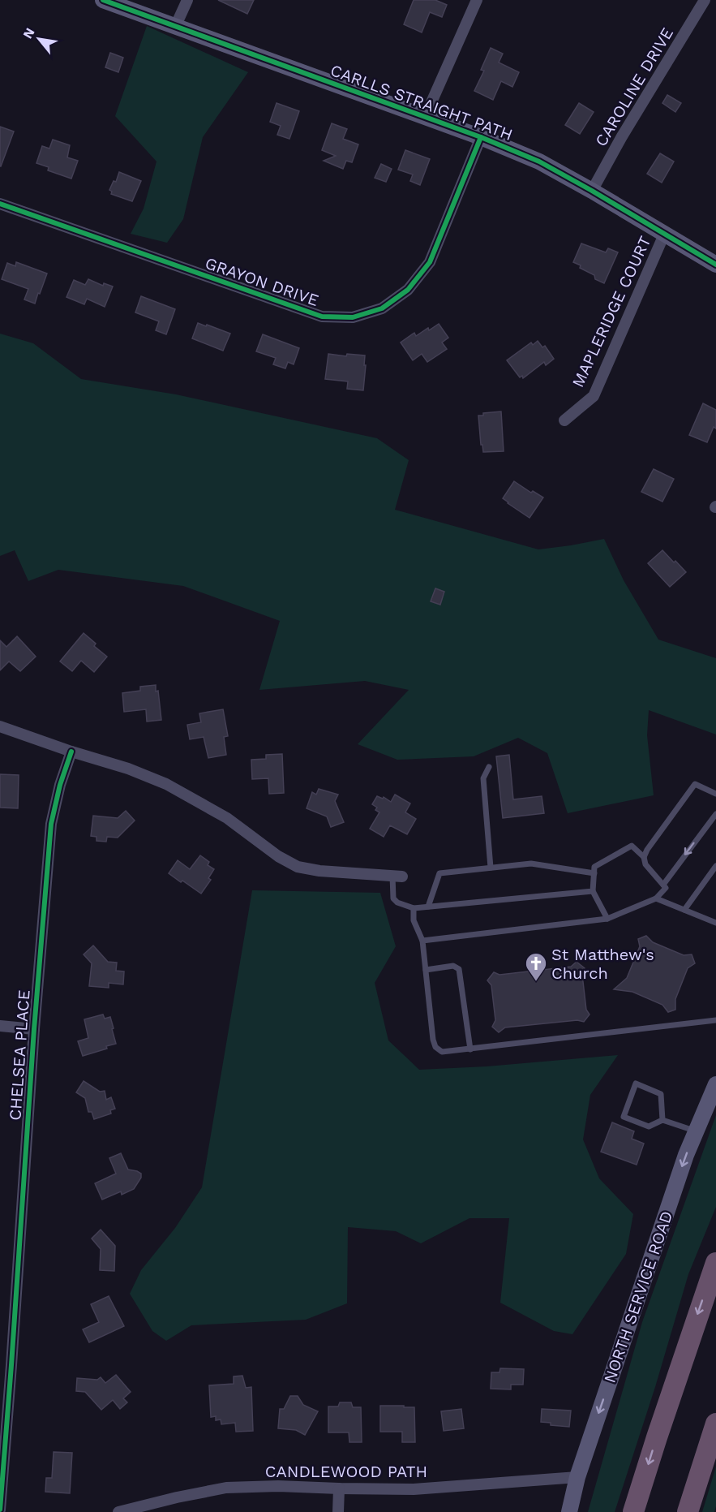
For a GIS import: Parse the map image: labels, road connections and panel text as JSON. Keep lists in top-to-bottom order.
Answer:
{
  "streets": {
    "street": [
      "CAROLINE DRIVE",
      "CARLLS STRAIGHT PATH",
      "GRAYON DRIVE",
      "MAPLERIDGE COURT",
      "CHELSEA PLACE",
      "NORTH SERVICE ROAD",
      "CANDLEWOOD PATH"
    ]
  },
  "crossings": [
    ["CAROLINE DRIVE", "CARLLS STRAIGHT PATH"],
    ["CARLLS STRAIGHT PATH", "GRAYON DRIVE"],
    ["CARLLS STRAIGHT PATH", "MAPLERIDGE COURT"],
    ["NORTH SERVICE ROAD", "CANDLEWOOD PATH"]
  ],
  "one_way": ["NORTH SERVICE ROAD"],
  "places": {
    "church": ["St Matthew's Church"]
  },
  "north": "top left"
}
